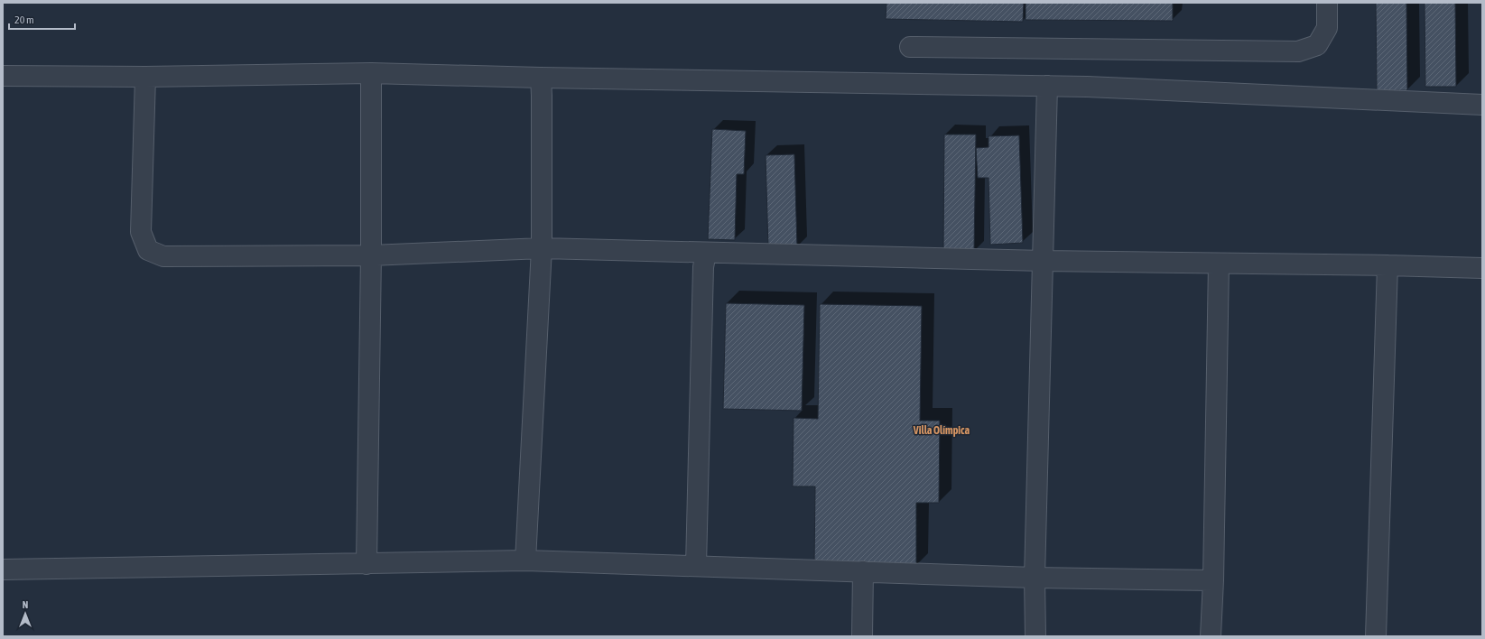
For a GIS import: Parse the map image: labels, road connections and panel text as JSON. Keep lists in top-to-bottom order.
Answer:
{
  "districts": ["Villa Olímpica"],
  "scale_bar": "20 m",
  "north": "top"
}
